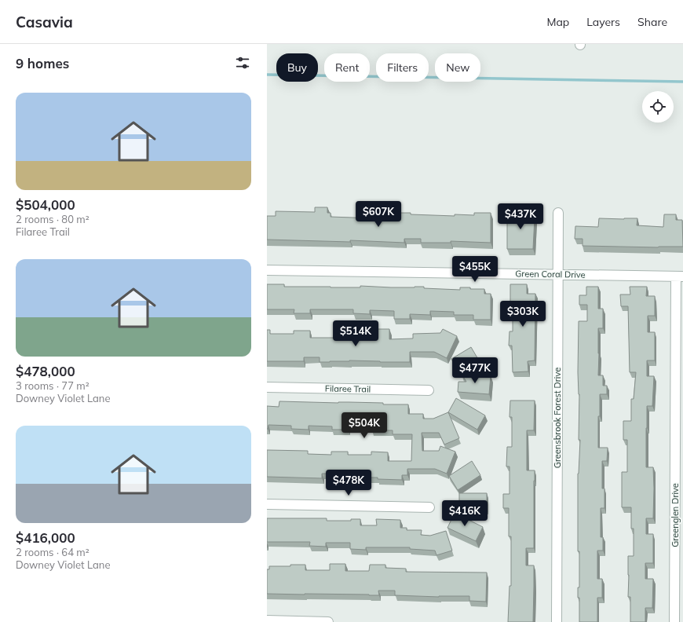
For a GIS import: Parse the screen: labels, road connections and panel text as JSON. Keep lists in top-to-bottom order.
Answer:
{
  "streets": {
    "street": [
      "Green Coral Drive",
      "Filaree Trail",
      "Greensbrook Forest Drive",
      "Greenglen Drive"
    ]
  },
  "crossings": [
    ["Green Coral Drive", "Greensbrook Forest Drive"],
    ["Green Coral Drive", "Greenglen Drive"]
  ],
  "page": {
    "header": "Casavia",
    "nav": ["Map", "Layers", "Share"],
    "heading": "9 homes",
    "chip": [
      "Buy",
      "Rent",
      "Filters",
      "New"
    ],
    "list": [
      {
        "name": "$504,000",
        "note": "2 rooms · 80 m² · Filaree Trail"
      },
      {
        "name": "$478,000",
        "note": "3 rooms · 77 m² · Downey Violet Lane"
      },
      {
        "name": "$416,000",
        "note": "2 rooms · 64 m² · Downey Violet Lane"
      }
    ],
    "price": [
      "$607K",
      "$437K",
      "$455K",
      "$303K",
      "$514K",
      "$477K",
      "$504K",
      "$478K",
      "$416K"
    ]
  }
}
